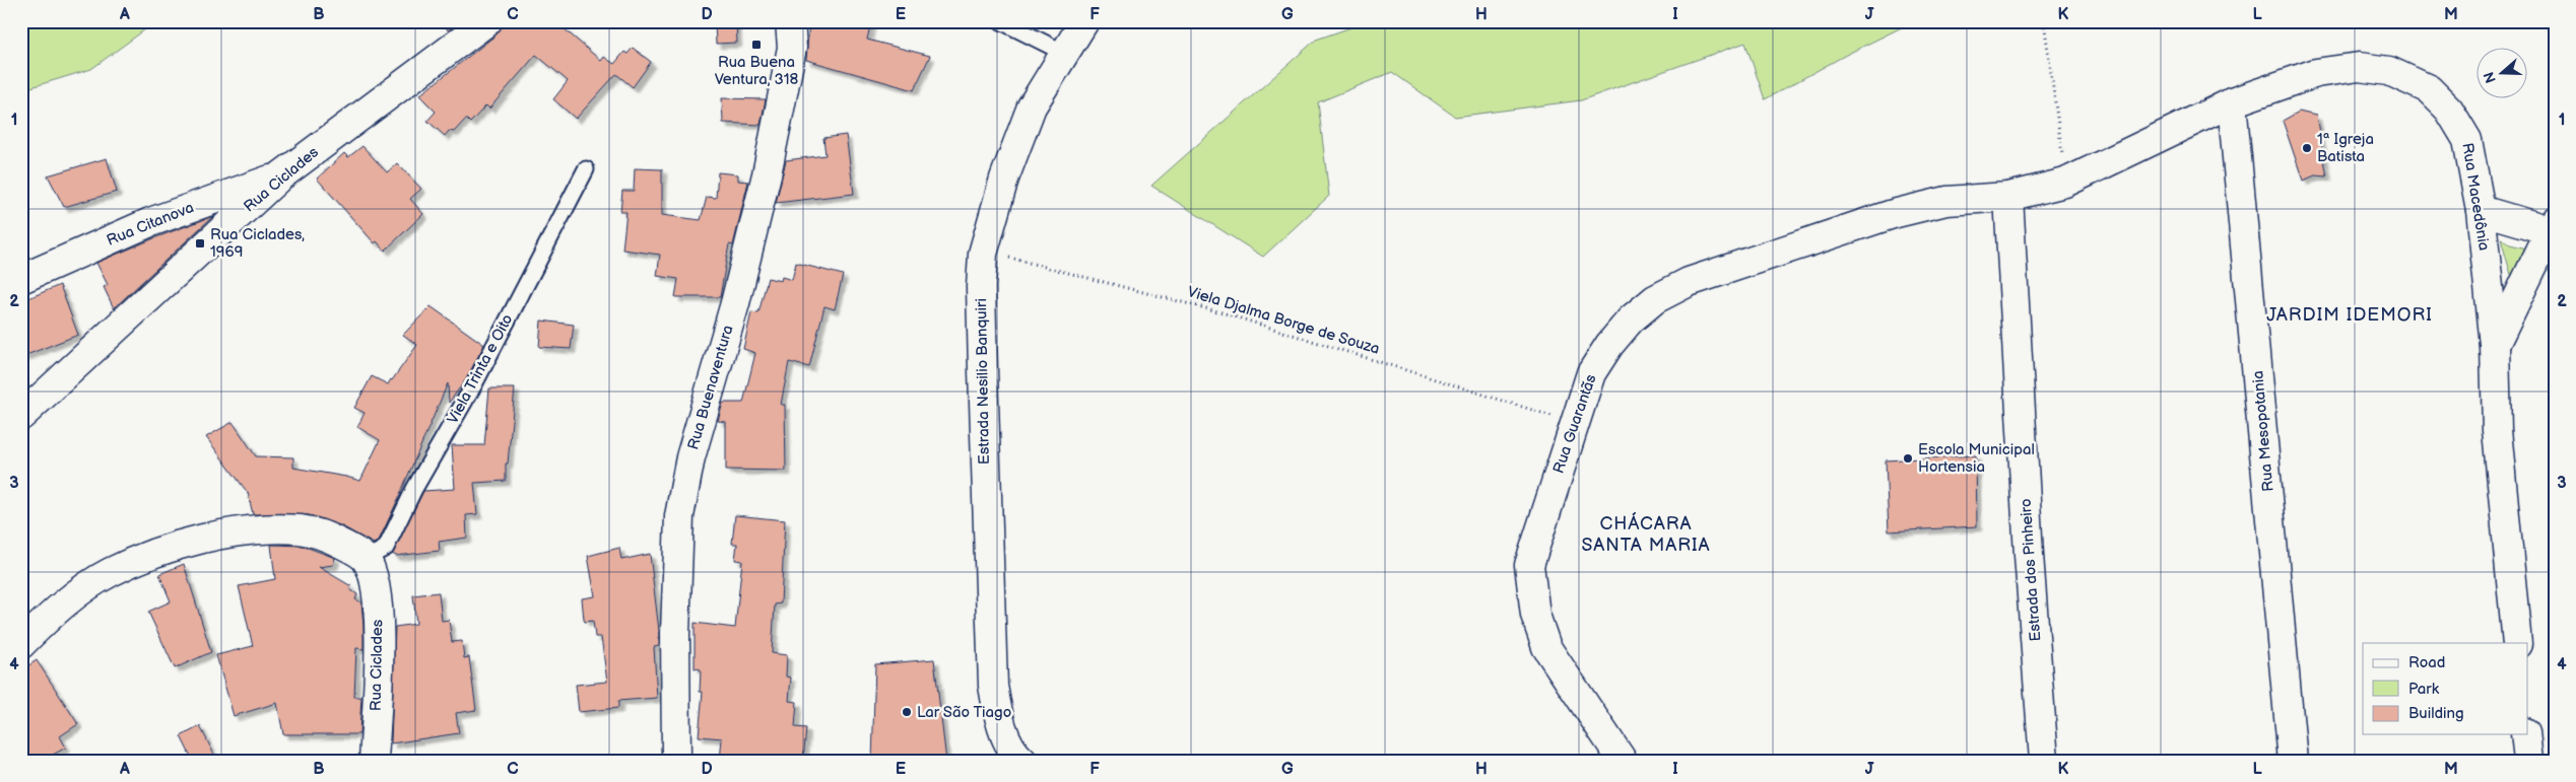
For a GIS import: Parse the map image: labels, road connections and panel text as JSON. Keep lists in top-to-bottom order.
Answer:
{
  "streets": {
    "street": [
      "Rua Ciclades",
      "Rua Macedônia",
      "Rua Citanova",
      "Estrada Nesilio Banquiri",
      "Rua Buenaventura",
      "Rua Guarantãs",
      "Rua Mesopotania",
      "Estrada dos Pinheiro"
    ],
    "lane": ["Viela Trinta e Oito"],
    "path": ["Viela Djalma Borge de Souza"]
  },
  "crossings": [
    ["Rua Ciclades", "Rua Citanova"],
    ["Rua Ciclades", "Viela Trinta e Oito"],
    ["Rua Macedônia", "Rua Guarantãs"],
    ["Rua Macedônia", "Rua Mesopotania"],
    ["Rua Macedônia", "Estrada dos Pinheiro"],
    ["Viela Djalma Borge de Souza", "Estrada Nesilio Banquiri"],
    ["Viela Djalma Borge de Souza", "Rua Guarantãs"],
    ["Rua Guarantãs", "Estrada dos Pinheiro"]
  ],
  "districts": ["JARDIM IDEMORI", "CHÁCARA SANTA MARIA"],
  "places": {
    "transit": ["Rua Buena Ventura, 318", "Rua Ciclades, 1969"],
    "other": ["1ª Igreja Batista", "Escola Municipal Hortensia", "Lar São Tiago"]
  },
  "legend": ["Road", "Park", "Building"],
  "north": "left",
  "grid": {
    "columns": [
      "A",
      "B",
      "C",
      "D",
      "E",
      "F",
      "G",
      "H",
      "I",
      "J",
      "K",
      "L",
      "M"
    ],
    "rows": [
      "1",
      "2",
      "3",
      "4"
    ]
  }
}
